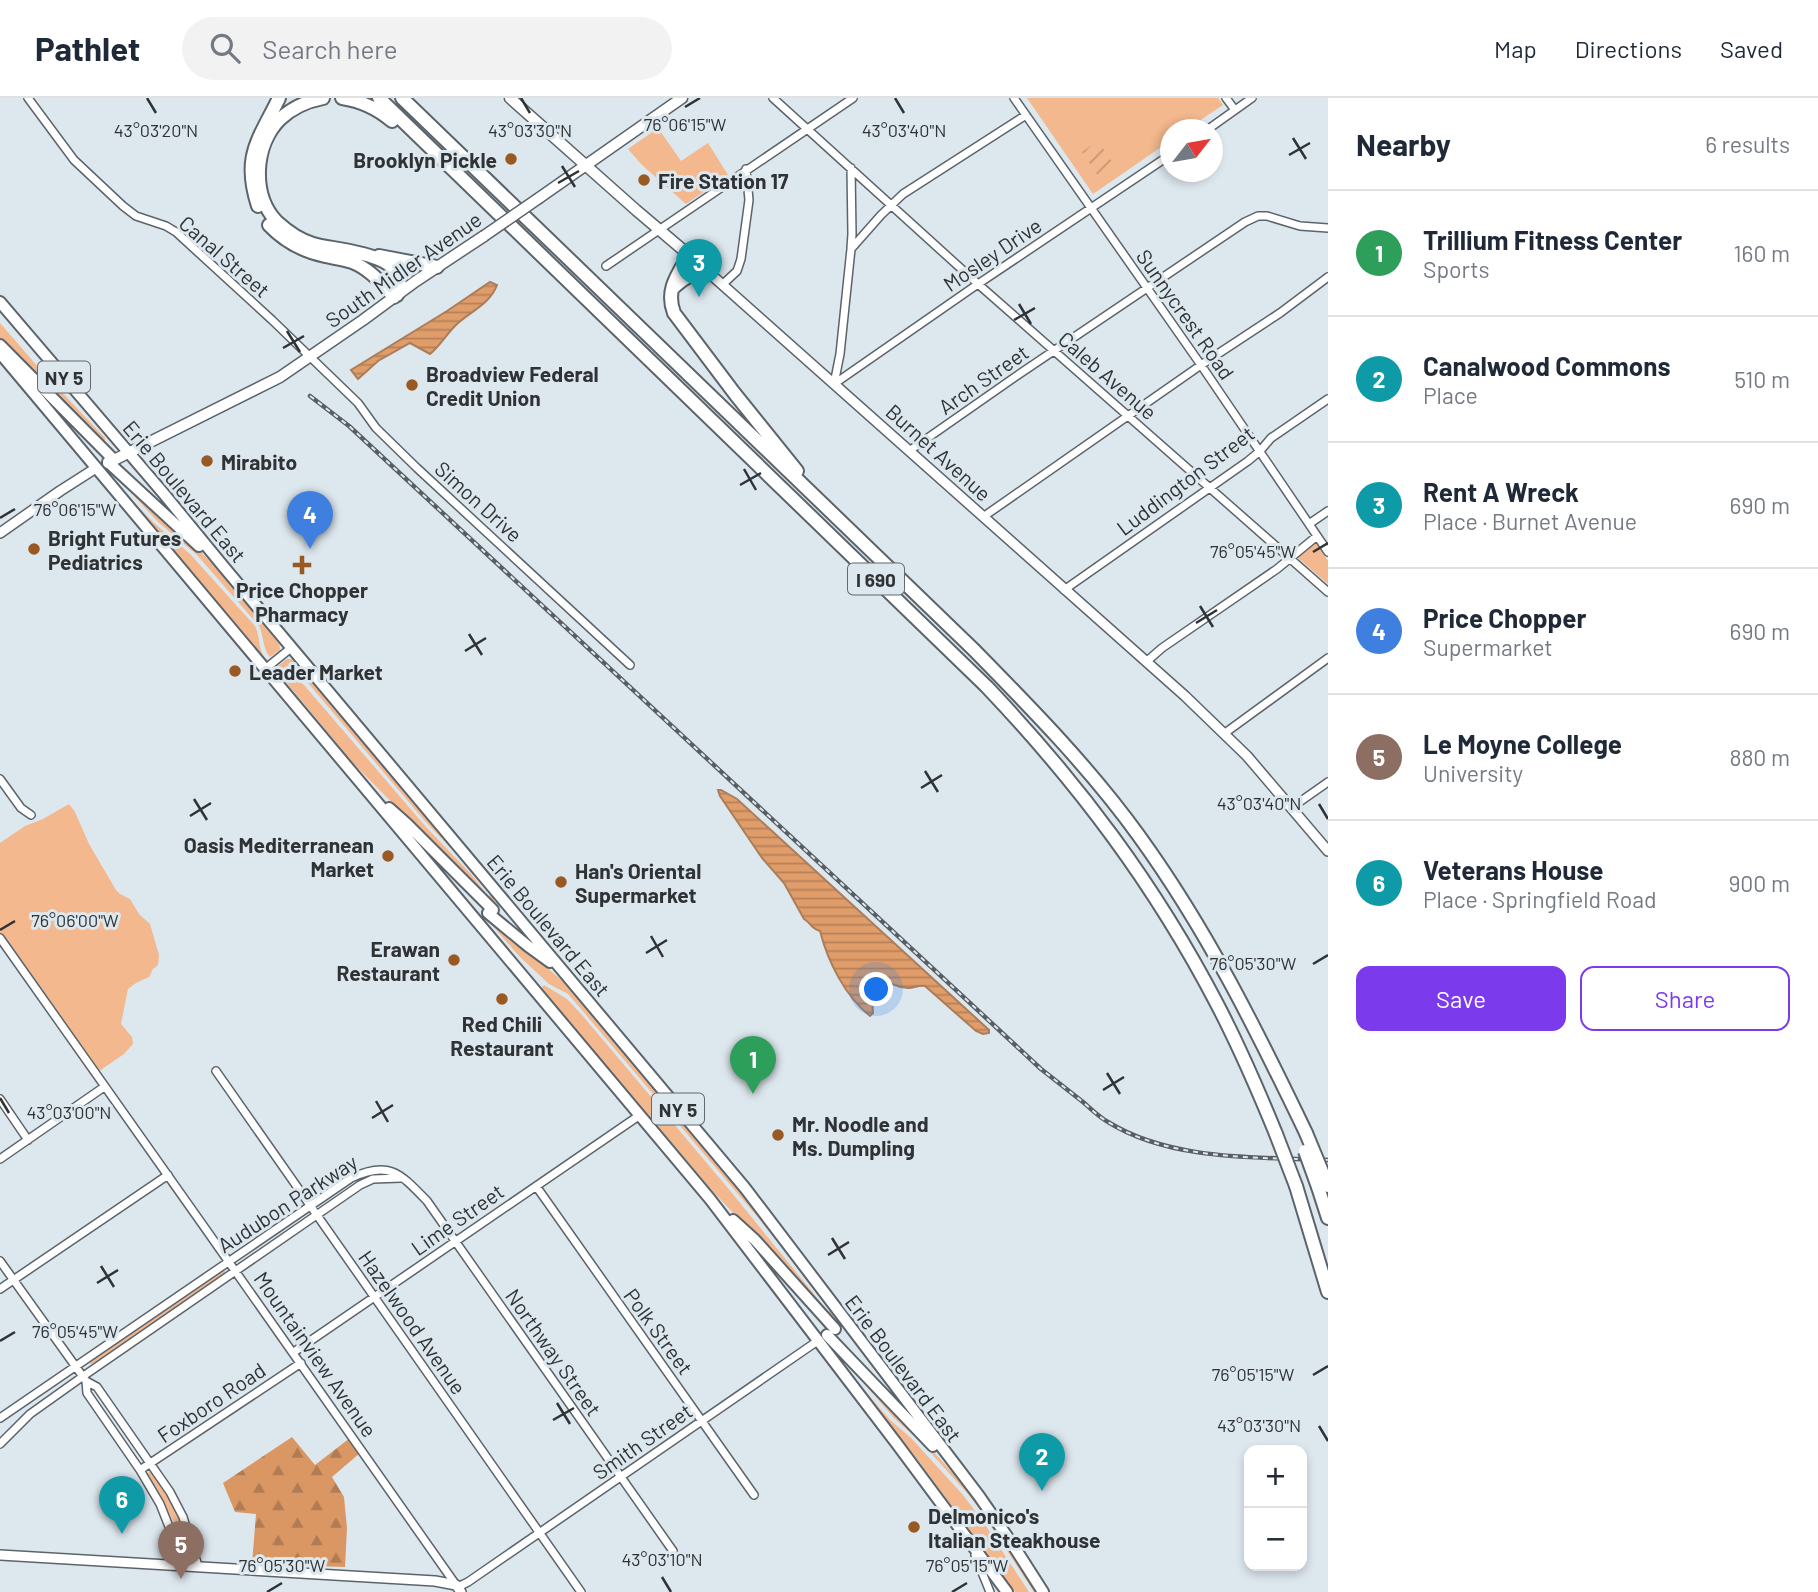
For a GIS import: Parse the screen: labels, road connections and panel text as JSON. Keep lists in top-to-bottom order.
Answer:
{
  "streets": {
    "highway": ["I 690"],
    "main road": [
      "South Midler Avenue",
      "NY 5",
      "Burnet Avenue",
      "Erie Boulevard East"
    ],
    "street": [
      "Mosley Drive",
      "Canal Street",
      "Sunnycrest Road",
      "Caleb Avenue",
      "Arch Street",
      "Luddington Street",
      "Simon Drive",
      "Audubon Parkway",
      "Lime Street",
      "Hazelwood Avenue",
      "Polk Street",
      "Northway Street",
      "Mountainview Avenue",
      "Foxboro Road",
      "Smith Street"
    ]
  },
  "crossings": [
    ["Mosley Drive", "Sunnycrest Road"],
    ["Mosley Drive", "Caleb Avenue"],
    ["Mosley Drive", "Burnet Avenue"],
    ["Canal Street", "South Midler Avenue"],
    ["Canal Street", "Simon Drive"],
    ["South Midler Avenue", "NY 5"],
    ["South Midler Avenue", "Burnet Avenue"],
    ["South Midler Avenue", "Erie Boulevard East"],
    ["South Midler Avenue", "Simon Drive"],
    ["Sunnycrest Road", "Arch Street"],
    ["Sunnycrest Road", "Luddington Street"],
    ["Caleb Avenue", "Arch Street"],
    ["Caleb Avenue", "Luddington Street"],
    ["NY 5", "Lime Street"],
    ["NY 5", "Smith Street"],
    ["Arch Street", "Burnet Avenue"],
    ["Burnet Avenue", "Luddington Street"],
    ["Erie Boulevard East", "Smith Street"],
    ["Audubon Parkway", "Hazelwood Avenue"],
    ["Audubon Parkway", "Northway Street"],
    ["Audubon Parkway", "Mountainview Avenue"],
    ["Lime Street", "Hazelwood Avenue"],
    ["Lime Street", "Polk Street"],
    ["Lime Street", "Northway Street"],
    ["Lime Street", "Mountainview Avenue"],
    ["Hazelwood Avenue", "Smith Street"],
    ["Polk Street", "Smith Street"],
    ["Northway Street", "Smith Street"],
    ["Mountainview Avenue", "Foxboro Road"],
    ["Mountainview Avenue", "Smith Street"]
  ],
  "places": {
    "other": [
      "Brooklyn Pickle",
      "Fire Station 17",
      "Broadview Federal Credit Union",
      "Mirabito",
      "Bright Futures Pediatrics",
      "Leader Market",
      "Oasis Mediterranean Market",
      "Han's Oriental Supermarket",
      "Erawan Restaurant",
      "Red Chili Restaurant",
      "Mr. Noodle and Ms. Dumpling",
      "Delmonico's Italian Steakhouse"
    ],
    "health": ["Price Chopper Pharmacy"]
  },
  "north": "top right",
  "page": {
    "header": "Pathlet",
    "search": "Search here",
    "nav": ["Map", "Directions", "Saved"],
    "heading": ["Nearby", "6 results"],
    "list": [
      {
        "mark": "1",
        "name": "Trillium Fitness Center",
        "note": "Sports",
        "value": "160 m"
      },
      {
        "mark": "2",
        "name": "Canalwood Commons",
        "note": "Place",
        "value": "510 m"
      },
      {
        "mark": "3",
        "name": "Rent A Wreck",
        "note": "Place · Burnet Avenue",
        "value": "690 m"
      },
      {
        "mark": "4",
        "name": "Price Chopper",
        "note": "Supermarket",
        "value": "690 m"
      },
      {
        "mark": "5",
        "name": "Le Moyne College",
        "note": "University",
        "value": "880 m"
      },
      {
        "mark": "6",
        "name": "Veterans House",
        "note": "Place · Springfield Road",
        "value": "900 m"
      }
    ],
    "pins": [
      "3",
      "4",
      "1",
      "2",
      "6",
      "5"
    ],
    "buttons": ["Save", "Share"],
    "map_buttons": ["+", "−"]
  },
  "coordinates": [
    "76°06'15\"W",
    "43°03'20\"N",
    "43°03'30\"N",
    "43°03'40\"N",
    "76°05'45\"W",
    "76°06'00\"W",
    "76°05'30\"W",
    "43°03'00\"N",
    "76°05'15\"W",
    "43°03'10\"N"
  ]
}
